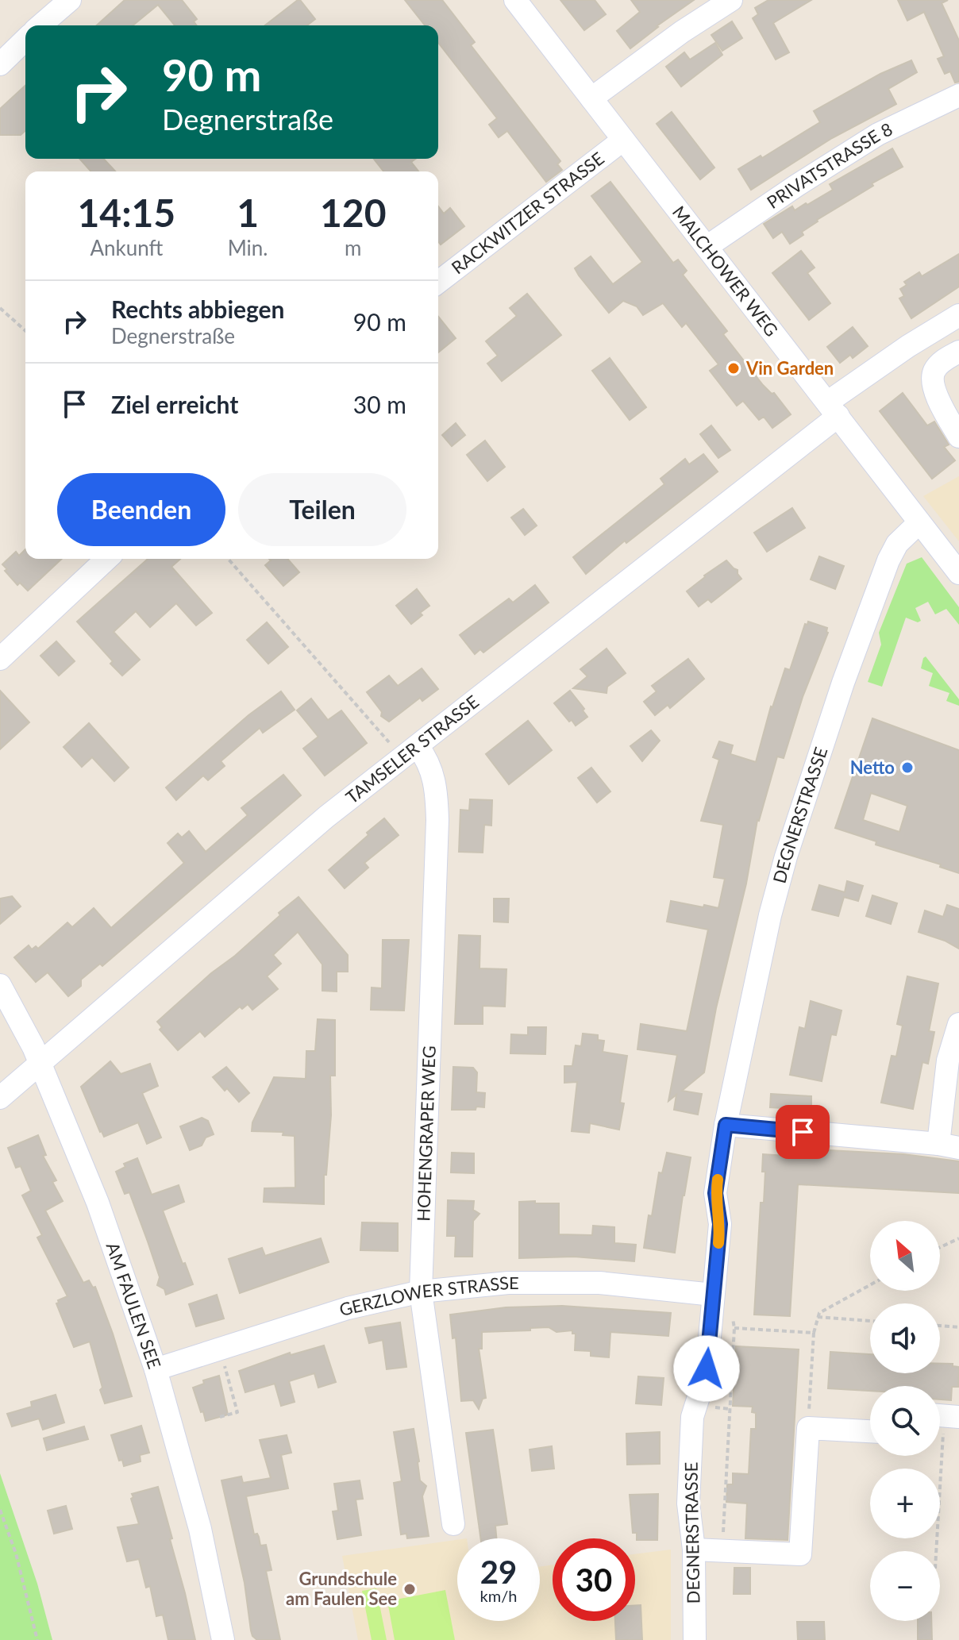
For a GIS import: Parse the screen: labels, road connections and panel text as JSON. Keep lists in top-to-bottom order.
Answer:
{
  "streets": {
    "street": [
      "PRIVATSTRASSE 8",
      "RACKWITZER STRASSE",
      "MALCHOWER WEG",
      "TAMSELER STRASSE",
      "DEGNERSTRASSE",
      "HOHENGRAPER WEG",
      "GERZLOWER STRASSE",
      "AM FAULEN SEE"
    ]
  },
  "crossings": [
    ["PRIVATSTRASSE 8", "MALCHOWER WEG"],
    ["RACKWITZER STRASSE", "MALCHOWER WEG"],
    ["MALCHOWER WEG", "TAMSELER STRASSE"],
    ["MALCHOWER WEG", "DEGNERSTRASSE"],
    ["TAMSELER STRASSE", "HOHENGRAPER WEG"],
    ["TAMSELER STRASSE", "AM FAULEN SEE"],
    ["DEGNERSTRASSE", "GERZLOWER STRASSE"],
    ["HOHENGRAPER WEG", "GERZLOWER STRASSE"],
    ["GERZLOWER STRASSE", "AM FAULEN SEE"]
  ],
  "places": ["Vin Garden", "Netto", "Grundschule am Faulen See"],
  "north": "top left",
  "page": {
    "turn": ["90 m", "Degnerstraße"],
    "eta": [
      "14:15",
      "Ankunft",
      "1",
      "Min.",
      "120",
      "m"
    ],
    "list": [
      {
        "name": "Rechts abbiegen",
        "note": "Degnerstraße",
        "value": "90 m"
      },
      {
        "name": "Ziel erreicht",
        "value": "30 m"
      }
    ],
    "buttons": ["Beenden", "Teilen"],
    "map_buttons": ["+", "−"],
    "speed": "29 km/h",
    "limit": "30"
  }
}
